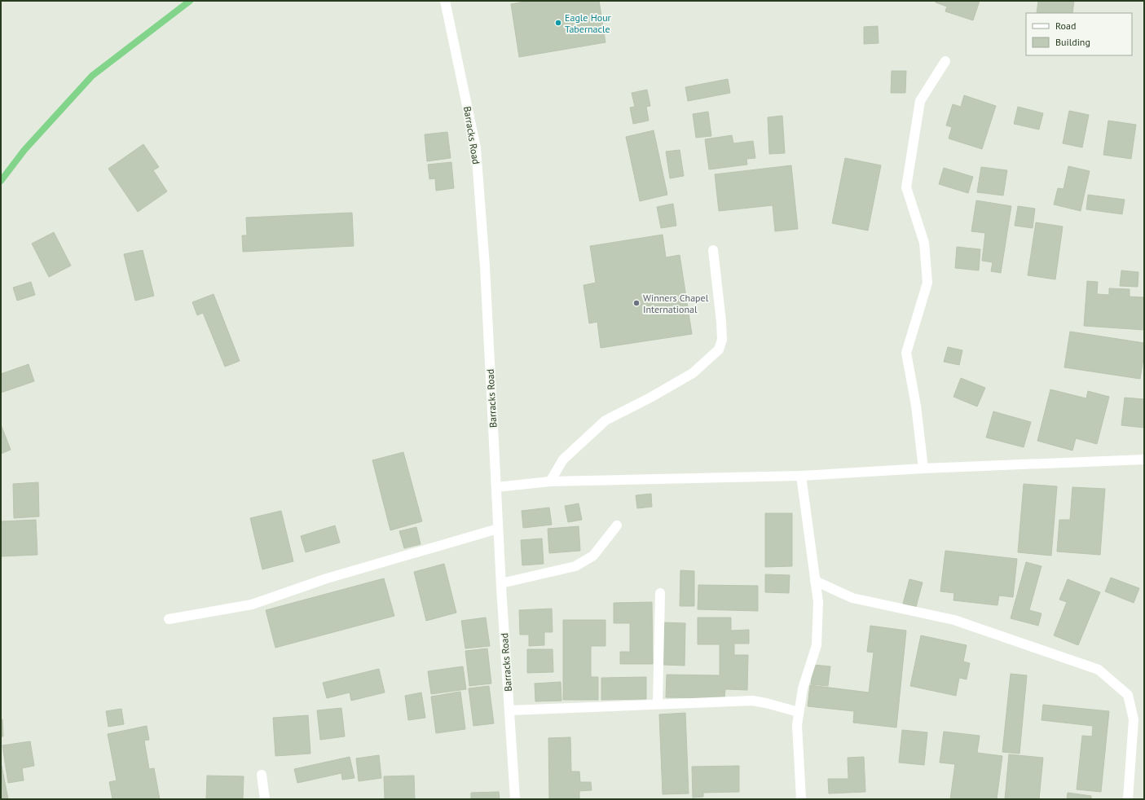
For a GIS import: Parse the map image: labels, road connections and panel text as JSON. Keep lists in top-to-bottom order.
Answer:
{
  "streets": {
    "street": ["Barracks Road"]
  },
  "places": ["Eagle Hour Tabernacle", "Winners Chapel International"],
  "legend": ["Road", "Building"]
}
